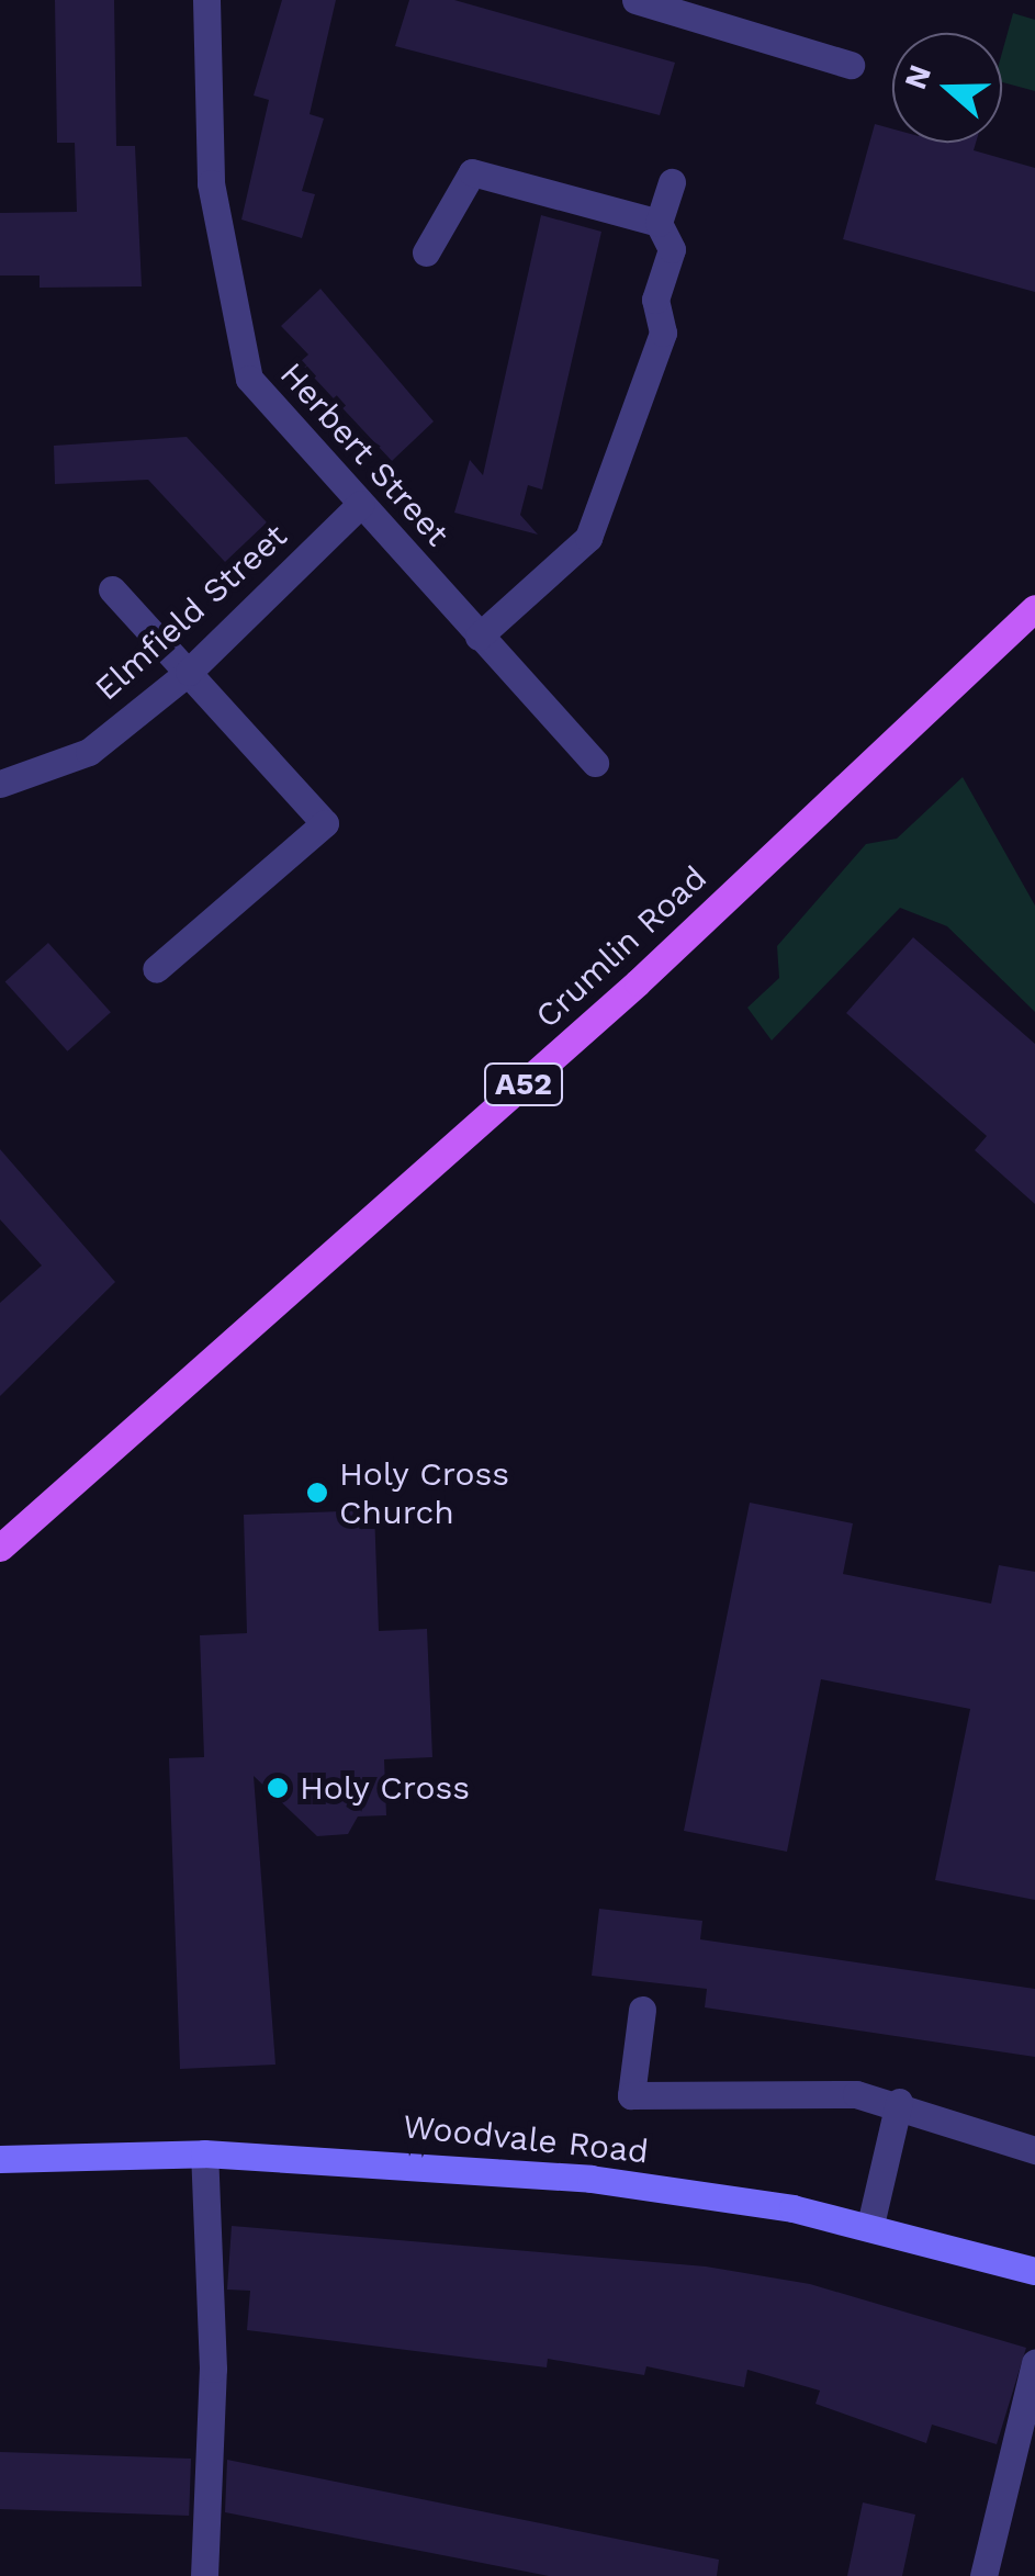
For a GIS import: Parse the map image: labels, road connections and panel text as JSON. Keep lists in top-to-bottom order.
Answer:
{
  "streets": {
    "main road": ["Crumlin Road", "A52", "Woodvale Road"],
    "street": ["Herbert Street", "Elmfield Street"]
  },
  "crossings": [
    ["Herbert Street", "Elmfield Street"]
  ],
  "places": ["Holy Cross Church", "Holy Cross"],
  "north": "left"
}
